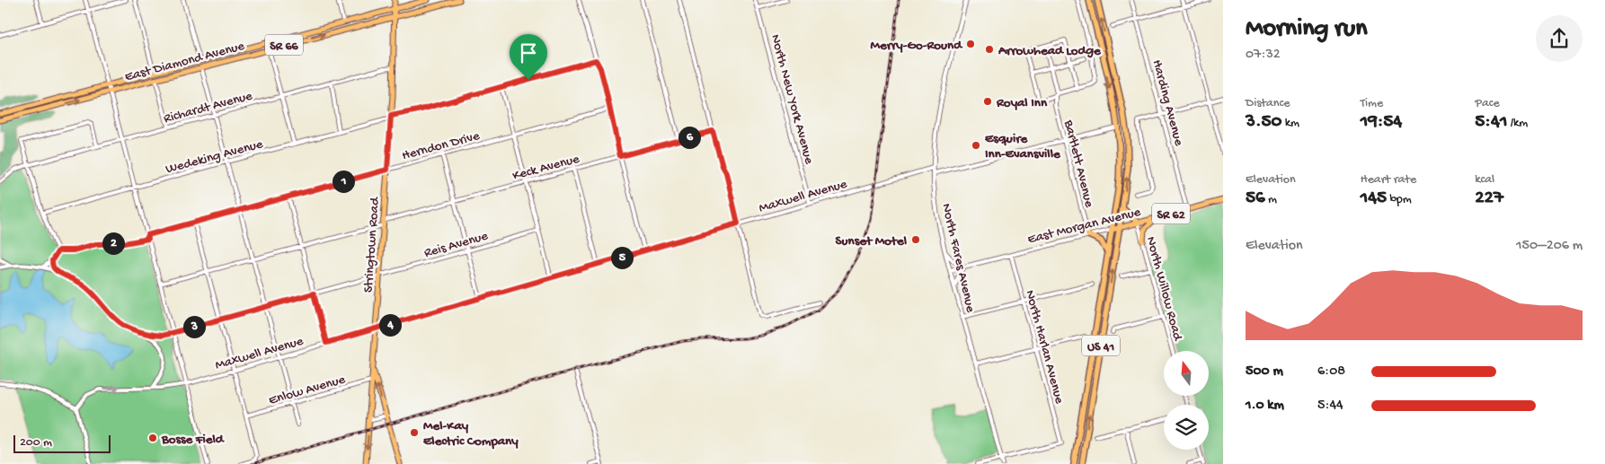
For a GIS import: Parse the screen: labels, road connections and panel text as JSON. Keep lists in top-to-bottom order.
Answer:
{
  "streets": {
    "highway": ["US 41"],
    "main road": [
      "SR 66",
      "East Diamond Avenue",
      "SR 62",
      "East Morgan Avenue",
      "Stringtown Road"
    ],
    "street": [
      "North New York Avenue",
      "Harding Avenue",
      "Richardt Avenue",
      "Herndon Drive",
      "Wedeking Avenue",
      "Bartlett Avenue",
      "Keck Avenue",
      "Maxwell Avenue",
      "Reis Avenue",
      "North Fares Avenue",
      "North Willow Road",
      "North Harlan Avenue",
      "Enlow Avenue"
    ]
  },
  "crossings": [
    ["East Diamond Avenue", "Stringtown Road"],
    ["North New York Avenue", "Maxwell Avenue"],
    ["Harding Avenue", "East Morgan Avenue"],
    ["Richardt Avenue", "Stringtown Road"],
    ["Herndon Drive", "Stringtown Road"],
    ["Wedeking Avenue", "Stringtown Road"],
    ["Bartlett Avenue", "East Morgan Avenue"],
    ["Keck Avenue", "Stringtown Road"],
    ["Maxwell Avenue", "Stringtown Road"],
    ["Maxwell Avenue", "North Fares Avenue"],
    ["East Morgan Avenue", "North Fares Avenue"],
    ["East Morgan Avenue", "North Willow Road"],
    ["East Morgan Avenue", "US 41"],
    ["East Morgan Avenue", "North Harlan Avenue"],
    ["Reis Avenue", "Stringtown Road"],
    ["Stringtown Road", "Enlow Avenue"],
    ["North Fares Avenue", "North Harlan Avenue"]
  ],
  "places": [
    "Merry-Go-Round",
    "Arrowhead Lodge",
    "Royal Inn",
    "Esquire Inn-Evansville",
    "Sunset Motel",
    "Mel-Kay Electric Company",
    "Bosse Field"
  ],
  "scale_bar": "200 m",
  "north": "top",
  "page": {
    "heading": ["Morning run", "07:32"],
    "stats": [
      ["Distance", "3.50 km"],
      ["Time", "19:54"],
      ["Pace", "5:41 /km"],
      ["Elevation", "56 m"],
      ["Heart rate", "145 bpm"],
      ["kcal", "227"]
    ],
    "pins": [
      "6",
      "1",
      "2",
      "5",
      "4",
      "3"
    ],
    "chart": ["Elevation", "150–206 m"],
    "list": [
      {
        "name": "500 m",
        "note": "6:08"
      },
      {
        "name": "1.0 km",
        "note": "5:44"
      }
    ],
    "scale": "200 m"
  }
}
